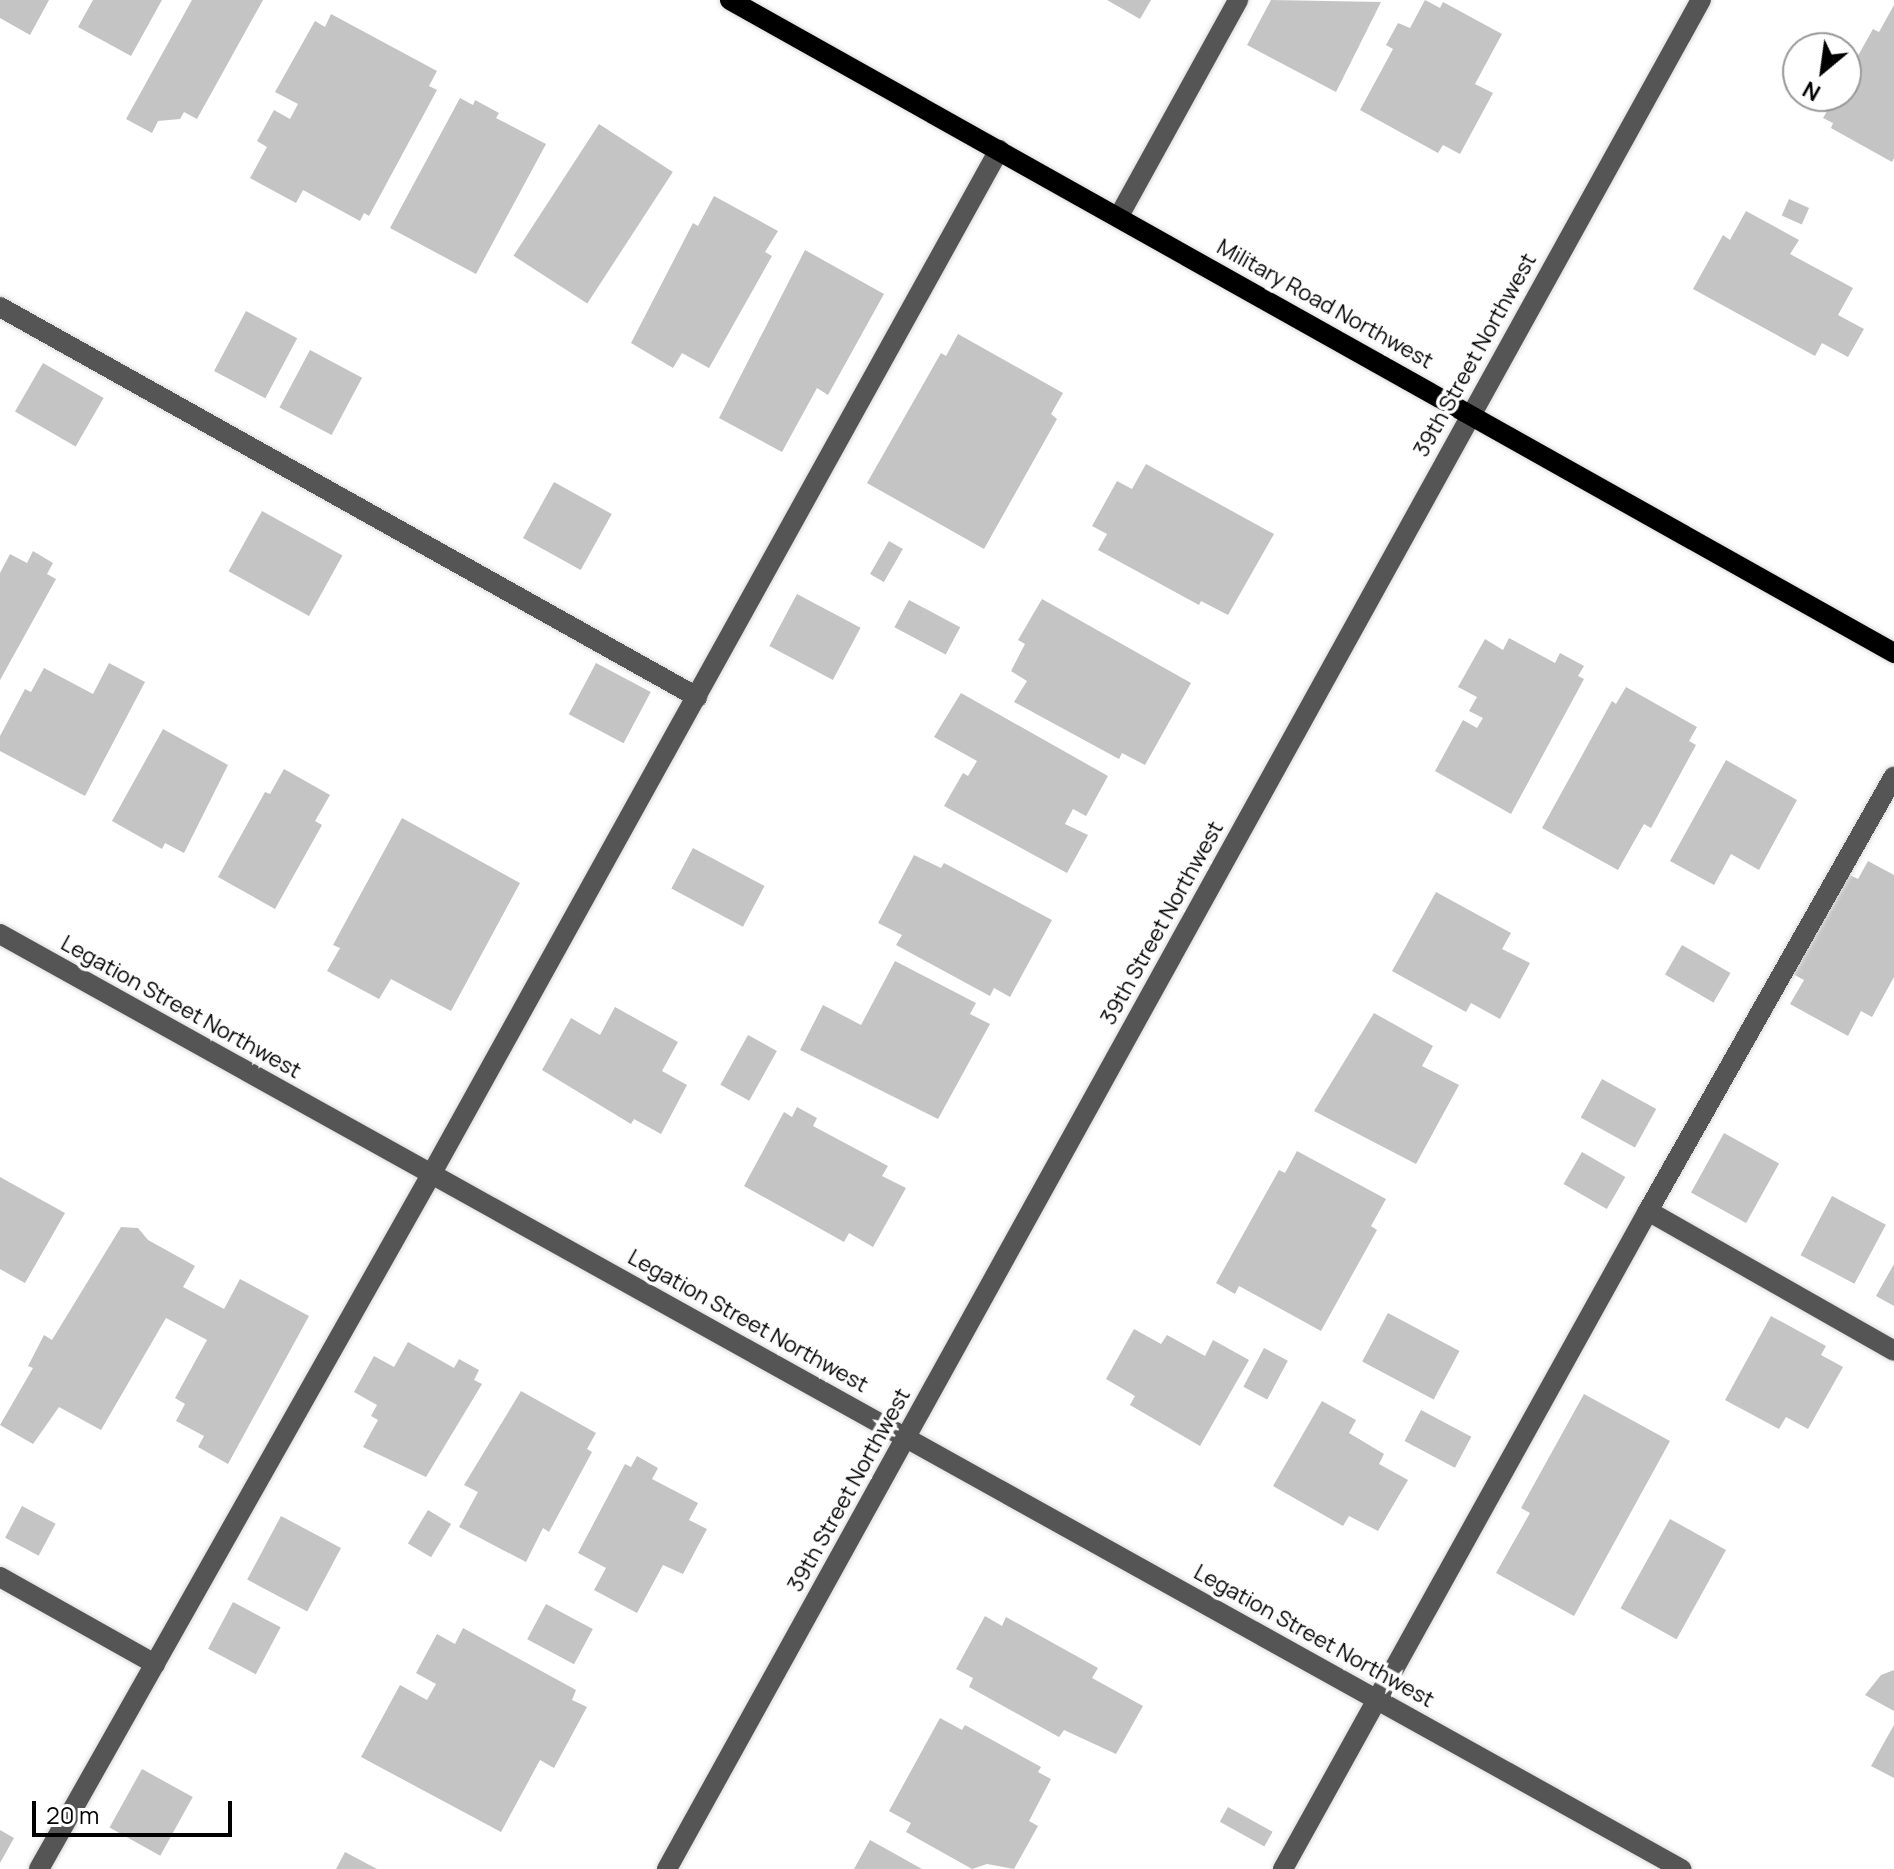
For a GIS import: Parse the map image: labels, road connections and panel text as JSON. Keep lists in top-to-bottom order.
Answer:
{
  "streets": {
    "main road": ["Military Road Northwest"],
    "street": ["39th Street Northwest", "Legation Street Northwest"]
  },
  "crossings": [
    ["Military Road Northwest", "39th Street Northwest"],
    ["39th Street Northwest", "Legation Street Northwest"]
  ],
  "scale_bar": "20 m",
  "north": "bottom left"
}
